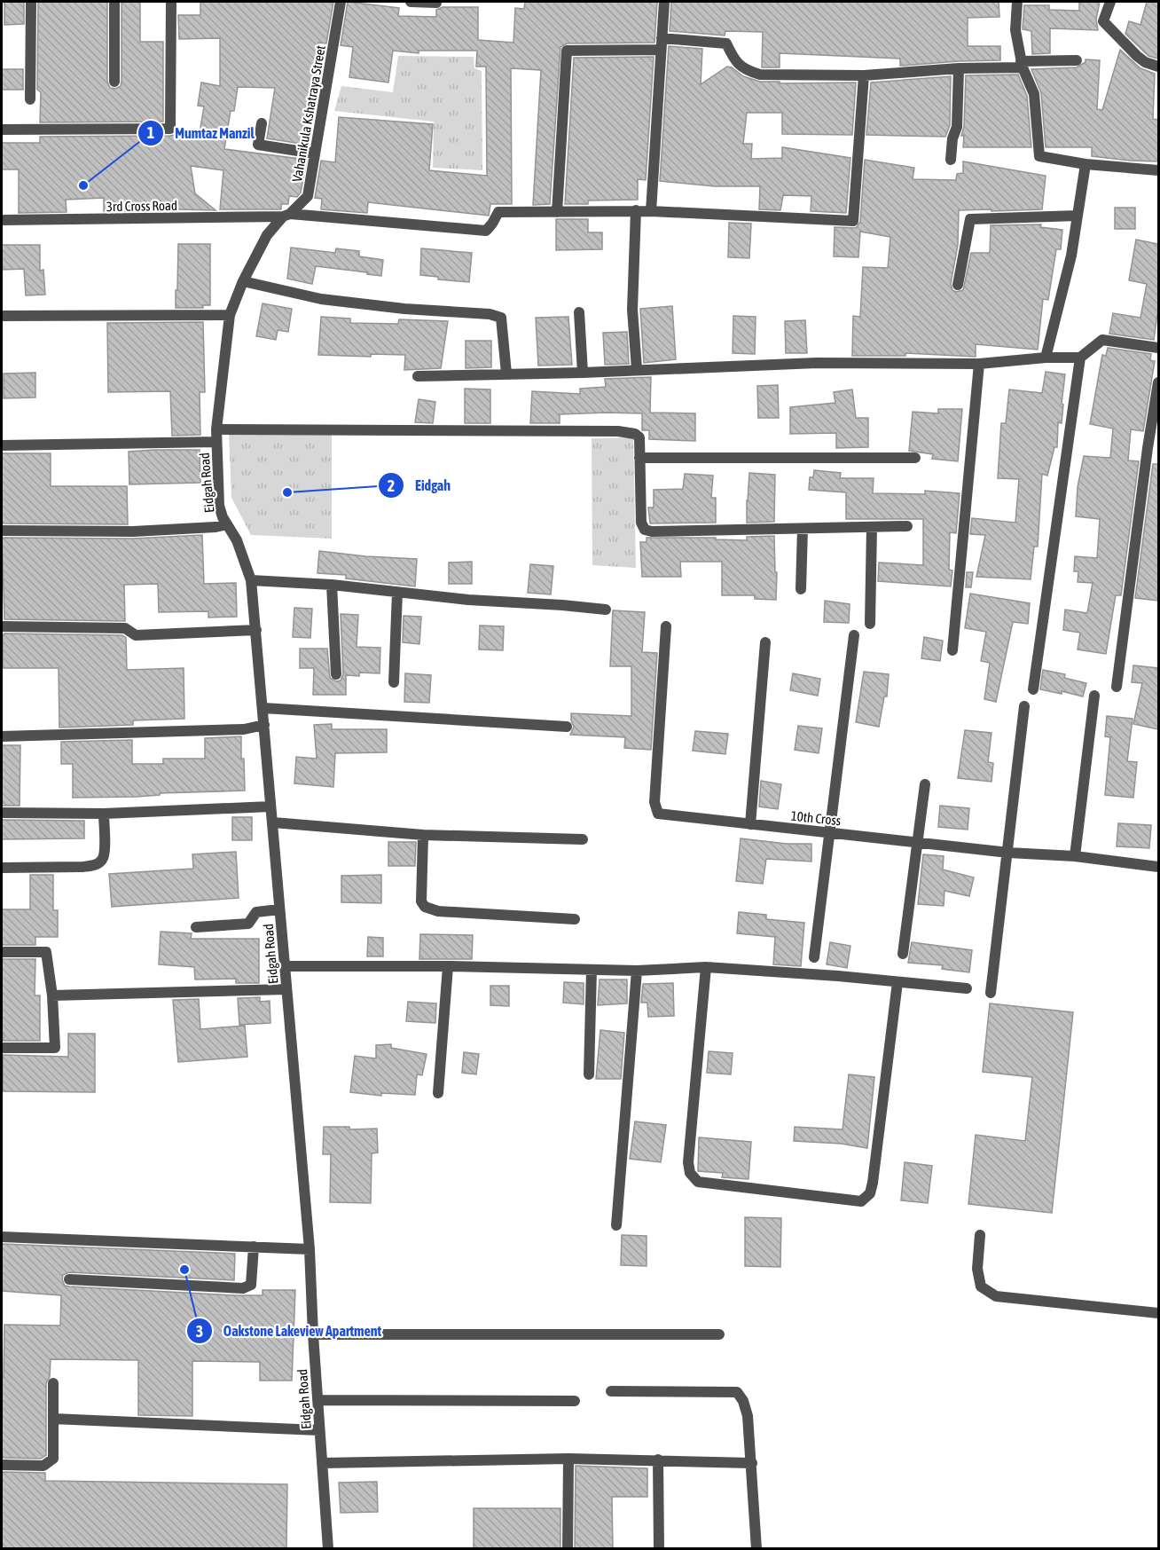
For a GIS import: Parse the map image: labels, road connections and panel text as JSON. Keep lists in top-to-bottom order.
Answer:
{
  "streets": {
    "street": [
      "Vahanikula Kshatraya Street",
      "3rd Cross Road",
      "Eidgah Road",
      "10th Cross"
    ]
  },
  "crossings": [
    ["Vahanikula Kshatraya Street", "3rd Cross Road"],
    ["Vahanikula Kshatraya Street", "Eidgah Road"]
  ],
  "places": ["Mumtaz Manzil", "Eidgah", "Oakstone Lakeview Apartment"]
}
